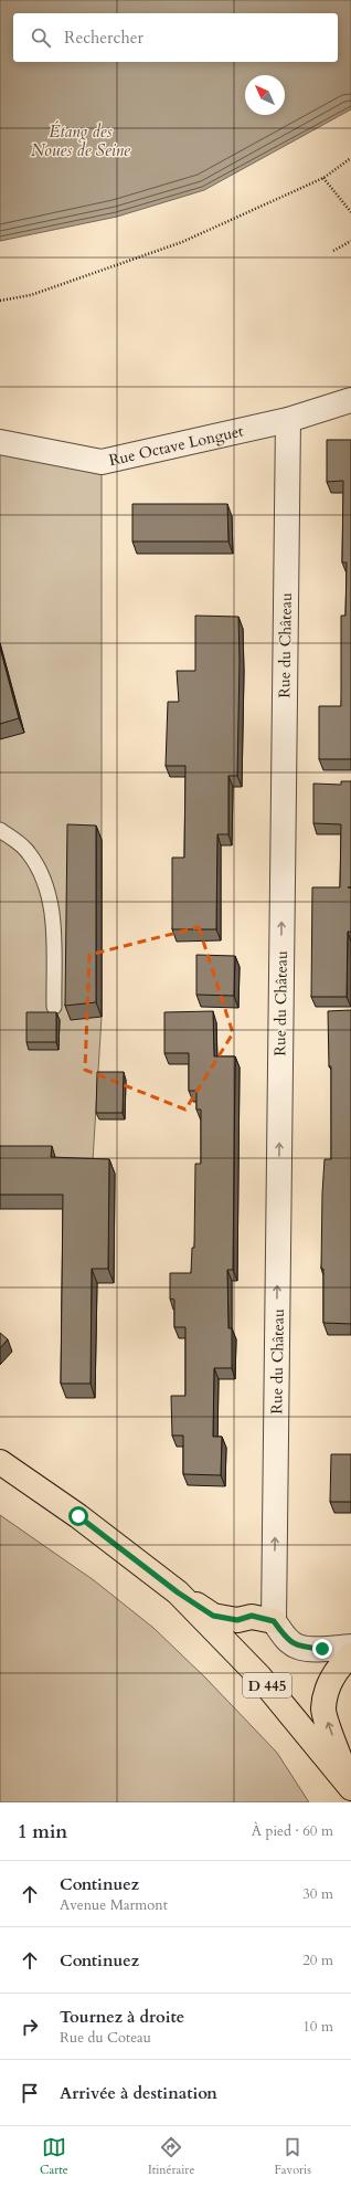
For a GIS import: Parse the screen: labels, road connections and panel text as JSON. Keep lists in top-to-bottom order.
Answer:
{
  "streets": {
    "main road": ["D 445"],
    "street": ["Rue Octave Longuet", "Rue du Château"]
  },
  "crossings": [
    ["Rue Octave Longuet", "Rue du Château"]
  ],
  "one_way": ["Rue du Château"],
  "water": ["Étang des Noues de Seine"],
  "north": "top left",
  "page": {
    "search": "Rechercher",
    "heading": ["1 min", "À pied · 60 m"],
    "list": [
      ["Continuez", "Avenue Marmont", "30 m"],
      ["Continuez", "20 m"],
      ["Tournez à droite", "Rue du Coteau", "10 m"],
      "Arrivée à destination"
    ],
    "nav": ["Carte", "Itinéraire", "Favoris"]
  }
}
